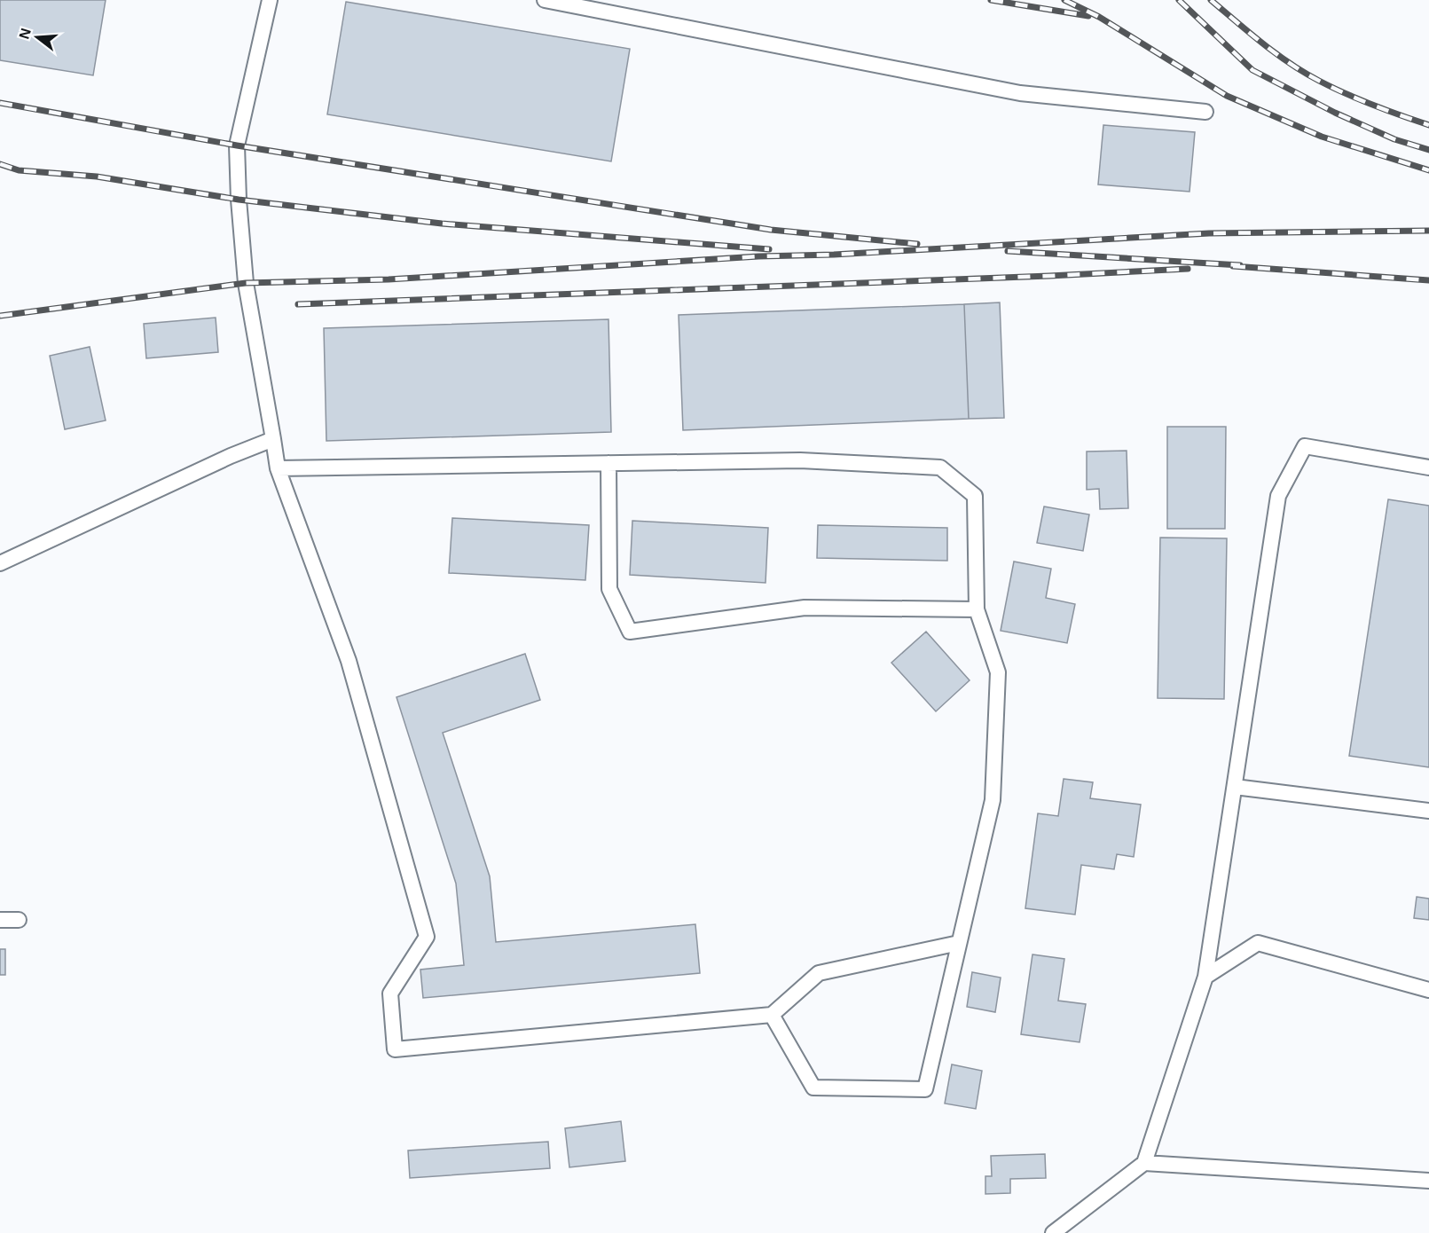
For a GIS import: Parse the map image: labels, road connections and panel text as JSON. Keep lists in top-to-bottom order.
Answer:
{
  "north": "left"
}
